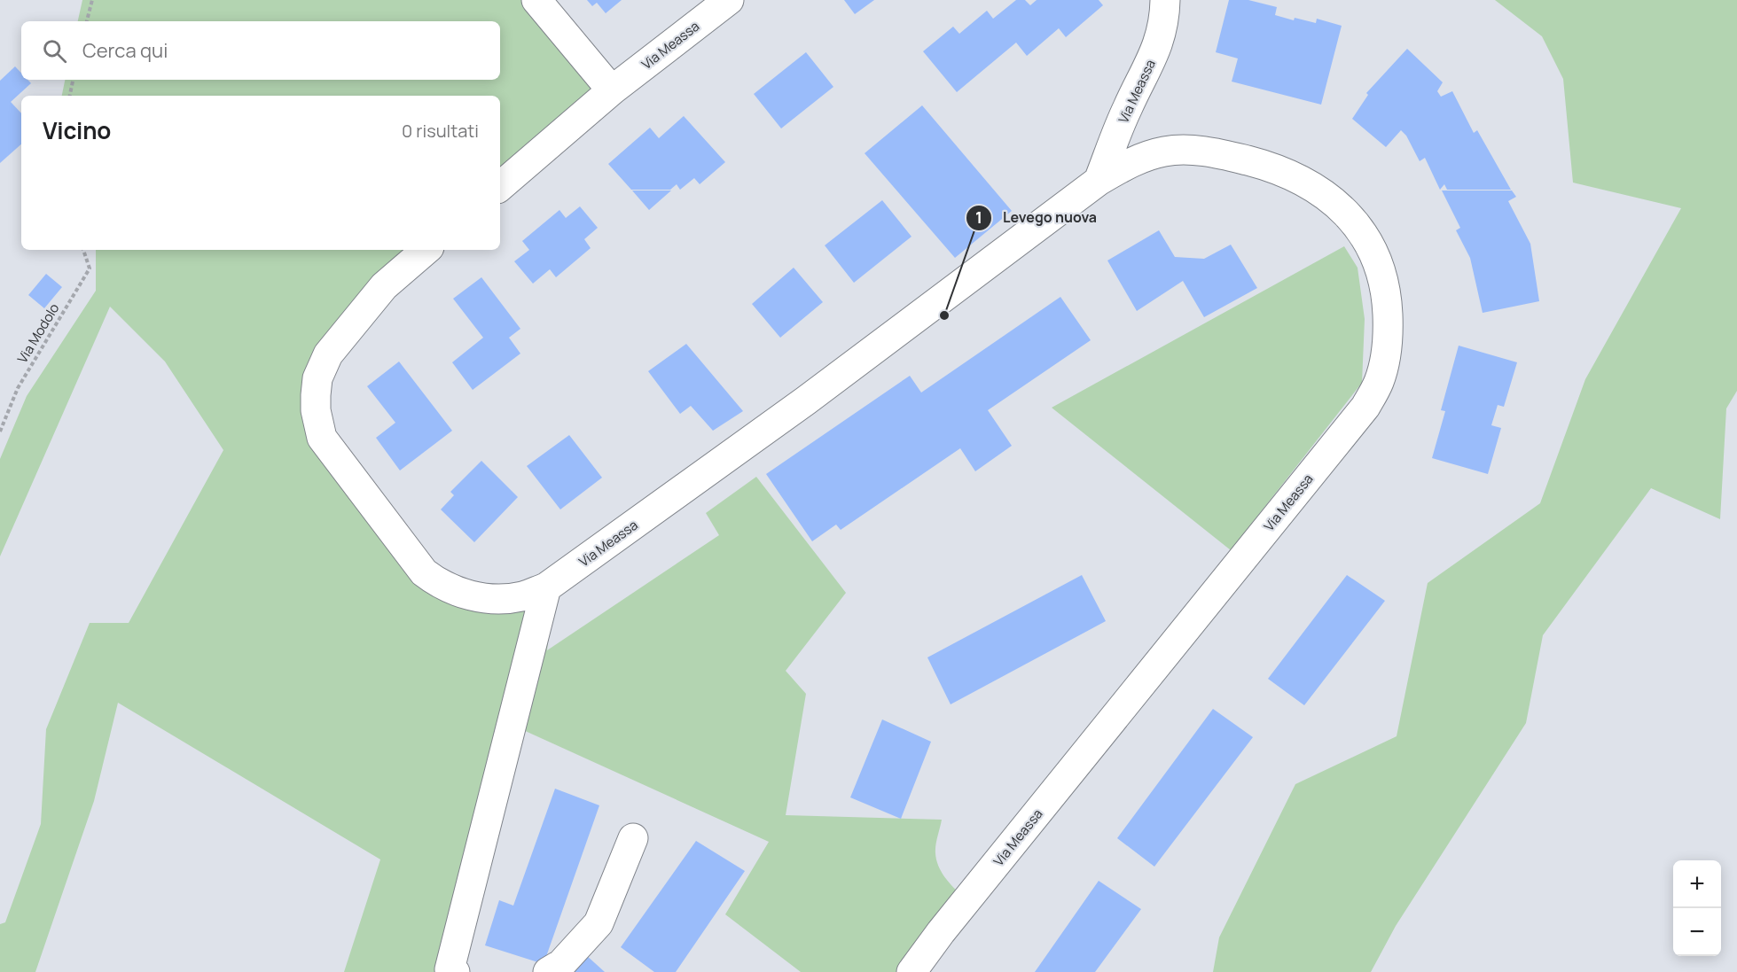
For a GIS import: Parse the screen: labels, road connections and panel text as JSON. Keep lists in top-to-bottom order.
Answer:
{
  "streets": {
    "street": ["Via Meassa"],
    "path": ["Via Modolo"]
  },
  "places": ["Levego nuova"],
  "page": {
    "search": "Cerca qui",
    "heading": ["Vicino", "0 risultati"],
    "map_buttons": ["+", "−"]
  }
}
